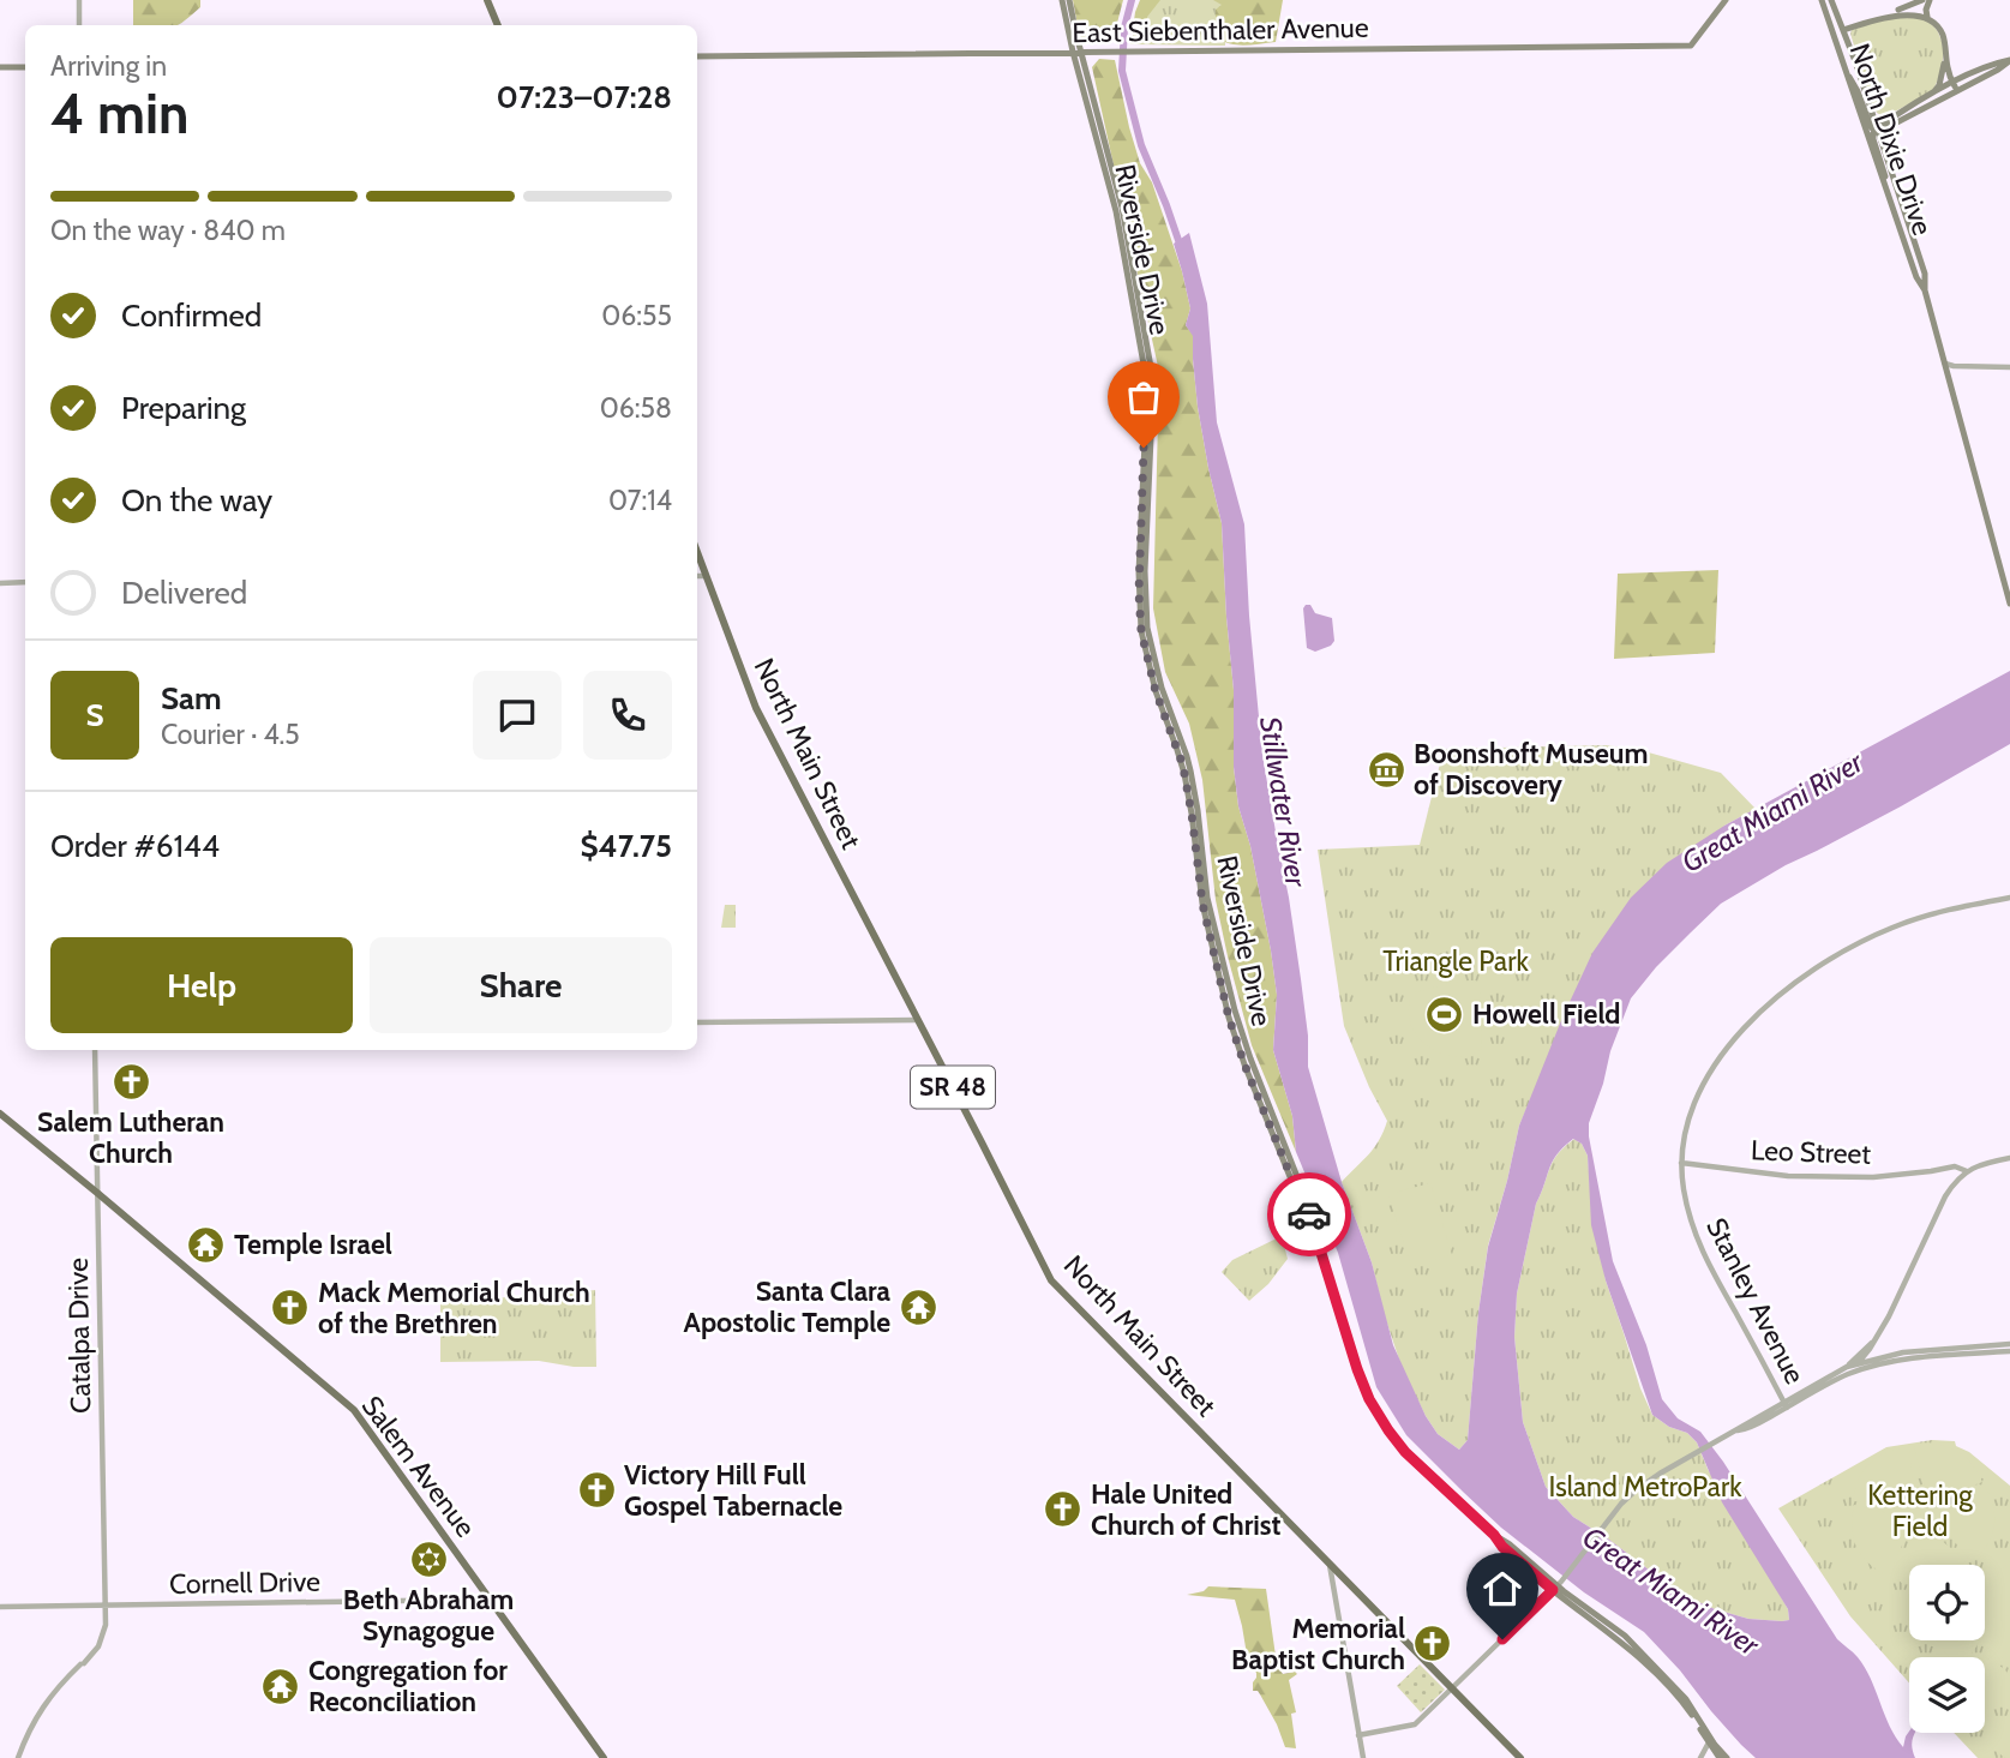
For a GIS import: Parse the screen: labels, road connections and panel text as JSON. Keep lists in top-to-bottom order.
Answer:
{
  "streets": {
    "main road": [
      "East Siebenthaler Avenue",
      "North Dixie Drive",
      "Riverside Drive",
      "North Main Street",
      "SR 48",
      "Salem Avenue"
    ],
    "street": [
      "Leo Street",
      "Stanley Avenue",
      "Catalpa Drive",
      "Cornell Drive"
    ]
  },
  "crossings": [
    ["East Siebenthaler Avenue", "Riverside Drive"],
    ["Leo Street", "Stanley Avenue"],
    ["Catalpa Drive", "Salem Avenue"],
    ["Catalpa Drive", "Cornell Drive"],
    ["Salem Avenue", "Cornell Drive"]
  ],
  "water": ["Stillwater River", "Great Miami River"],
  "parks": ["Triangle Park", "Island MetroPark", "Kettering Field"],
  "places": {
    "museum": ["Boonshoft Museum of Discovery"],
    "sports": ["Howell Field"],
    "church": [
      "Salem Lutheran Church",
      "Mack Memorial Church of the Brethren",
      "Victory Hill Full Gospel Tabernacle",
      "Hale United Church of Christ",
      "Memorial Baptist Church"
    ],
    "temple": ["Temple Israel", "Santa Clara Apostolic Temple", "Congregation for Reconciliation"],
    "synagogue": ["Beth Abraham Synagogue"]
  },
  "page": {
    "heading": ["4 min", "Arriving in", "07:23–07:28"],
    "panel": [
      "Sam",
      "Courier · 4.5",
      "Order #6144",
      "$47.75"
    ],
    "bar": "On the way · 840 m",
    "list": [
      ["Confirmed", "06:55"],
      ["Preparing", "06:58"],
      ["On the way", "07:14"],
      "Delivered"
    ],
    "round": "S",
    "buttons": ["Help", "Share"]
  }
}
